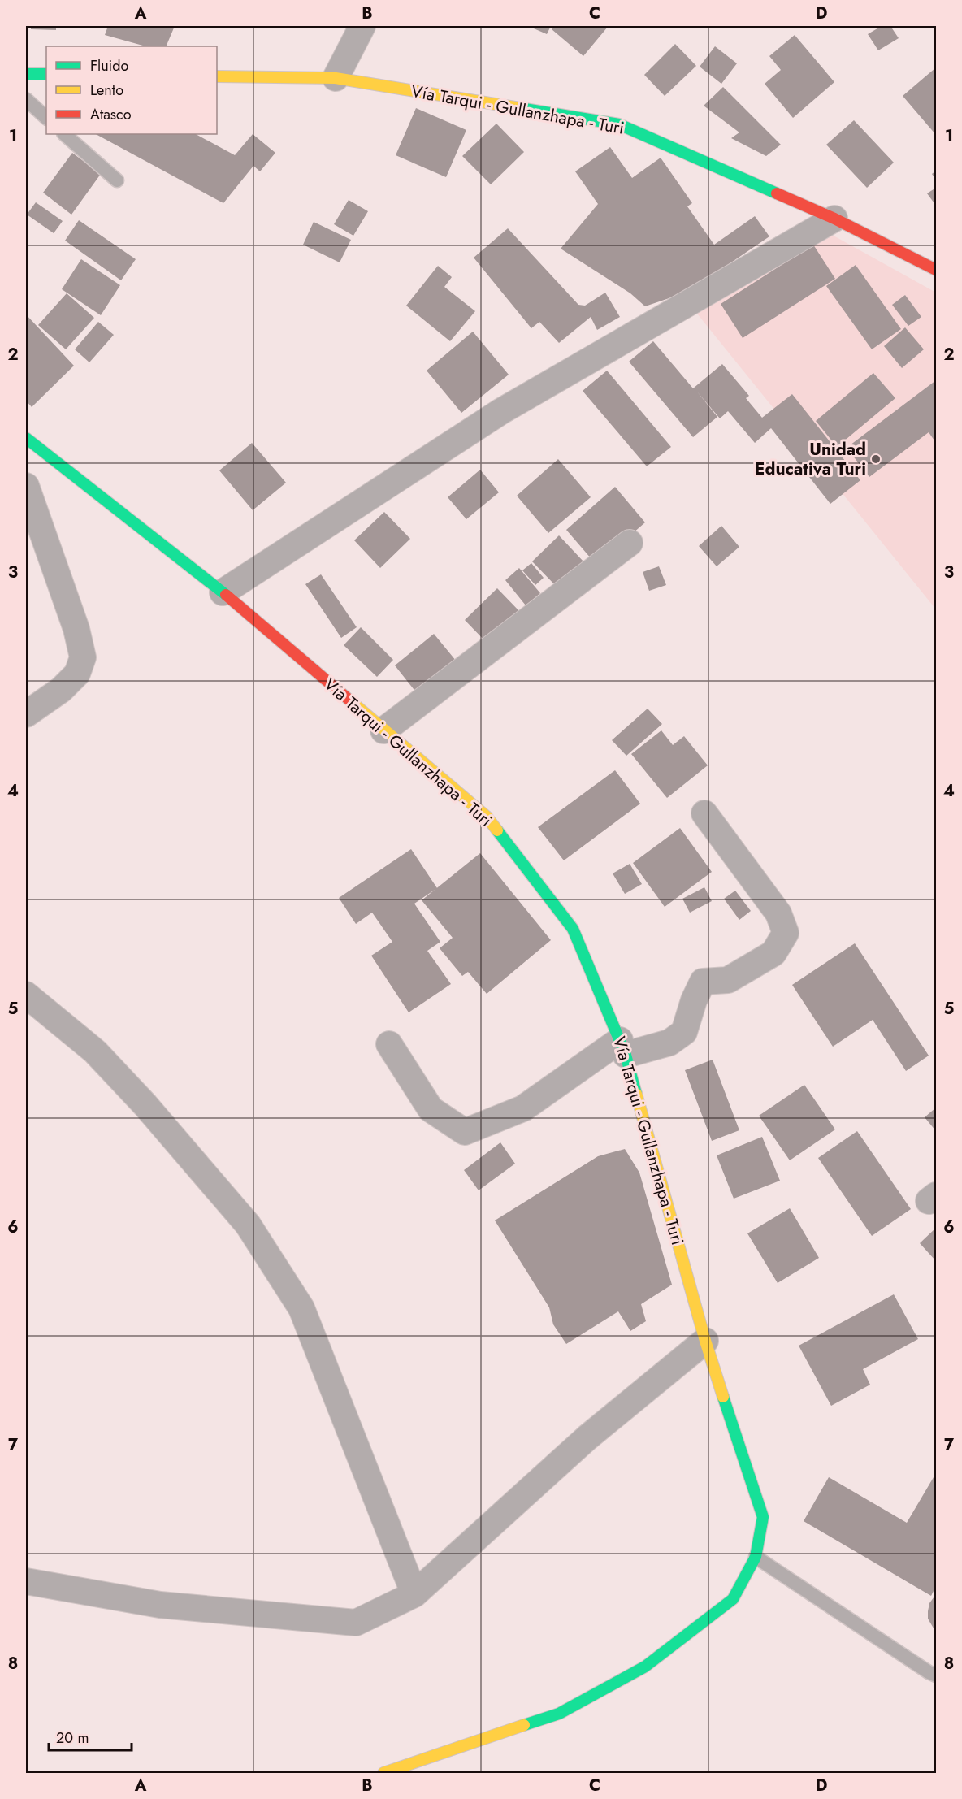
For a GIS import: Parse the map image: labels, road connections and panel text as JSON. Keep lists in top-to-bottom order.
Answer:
{
  "streets": {
    "main road": ["Vía Tarqui - Gullanzhapa - Turi"]
  },
  "places": ["Unidad Educativa Turi"],
  "legend": ["Fluido", "Lento", "Atasco"],
  "scale_bar": "20 m",
  "grid": {
    "columns": [
      "A",
      "B",
      "C",
      "D"
    ],
    "rows": [
      "1",
      "2",
      "3",
      "4",
      "5",
      "6",
      "7",
      "8"
    ]
  }
}
